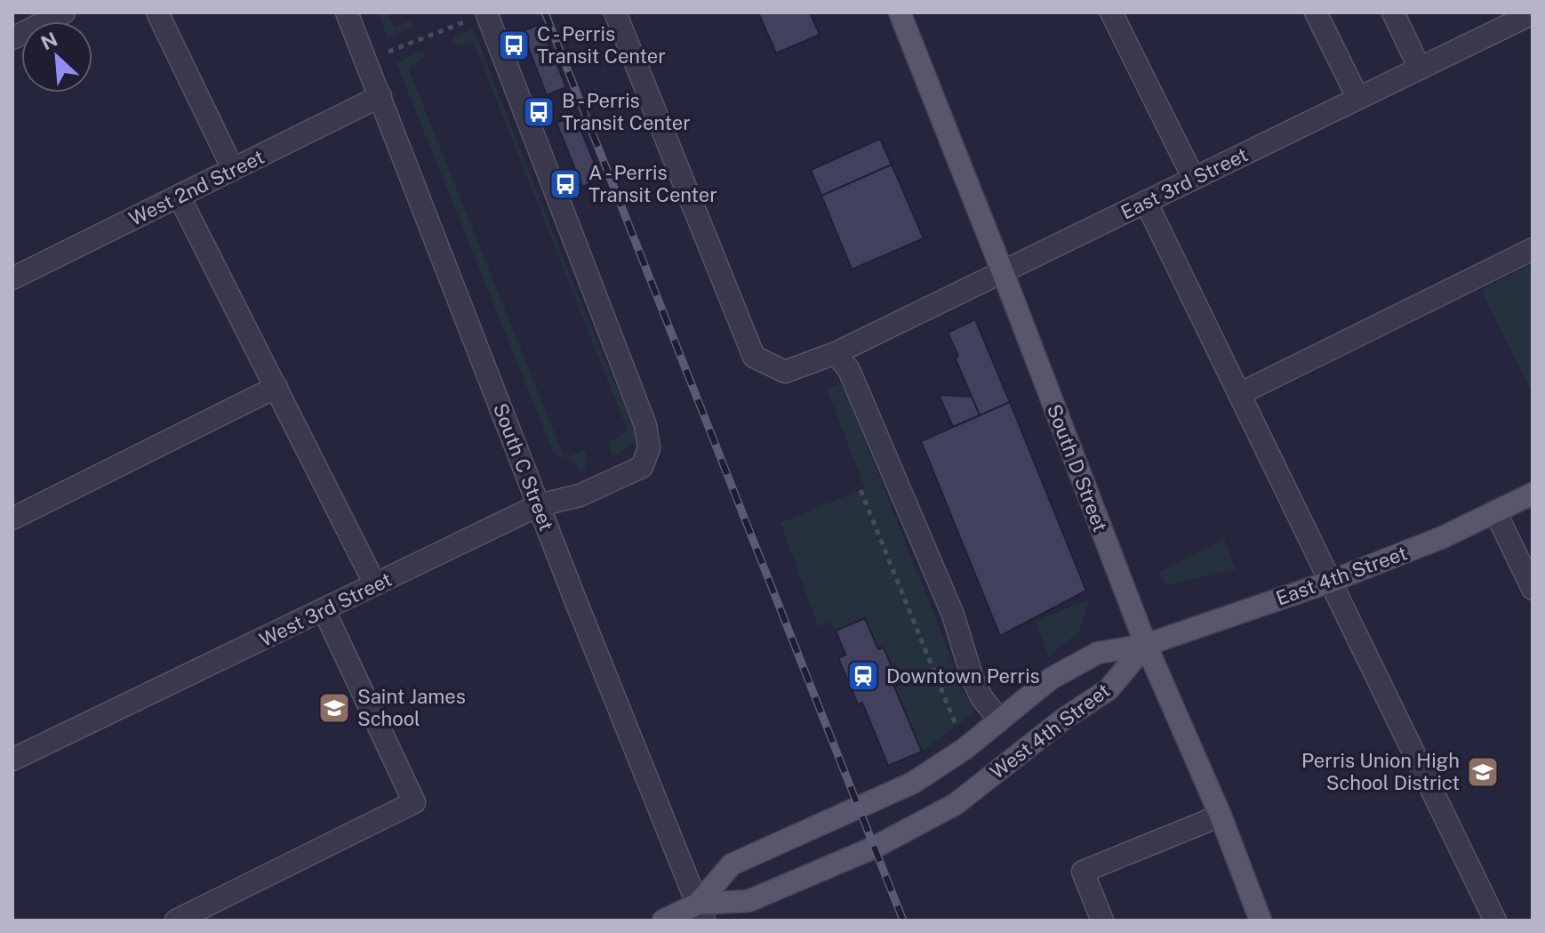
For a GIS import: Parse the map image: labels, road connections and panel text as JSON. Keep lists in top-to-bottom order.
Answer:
{
  "streets": {
    "main road": ["South D Street", "East 4th Street", "West 4th Street"],
    "street": [
      "East 3rd Street",
      "West 2nd Street",
      "South C Street",
      "West 3rd Street"
    ]
  },
  "crossings": [
    ["East 3rd Street", "South D Street"],
    ["West 2nd Street", "South C Street"],
    ["South C Street", "West 3rd Street"],
    ["South C Street", "West 4th Street"],
    ["South D Street", "East 4th Street"],
    ["South D Street", "West 4th Street"],
    ["East 4th Street", "West 4th Street"]
  ],
  "places": {
    "bus stop": ["C - Perris Transit Center", "B - Perris Transit Center", "A - Perris Transit Center"],
    "station": ["Downtown Perris"],
    "school or university": ["Saint James School", "Perris Union High School District"]
  },
  "north": "top left"
}
